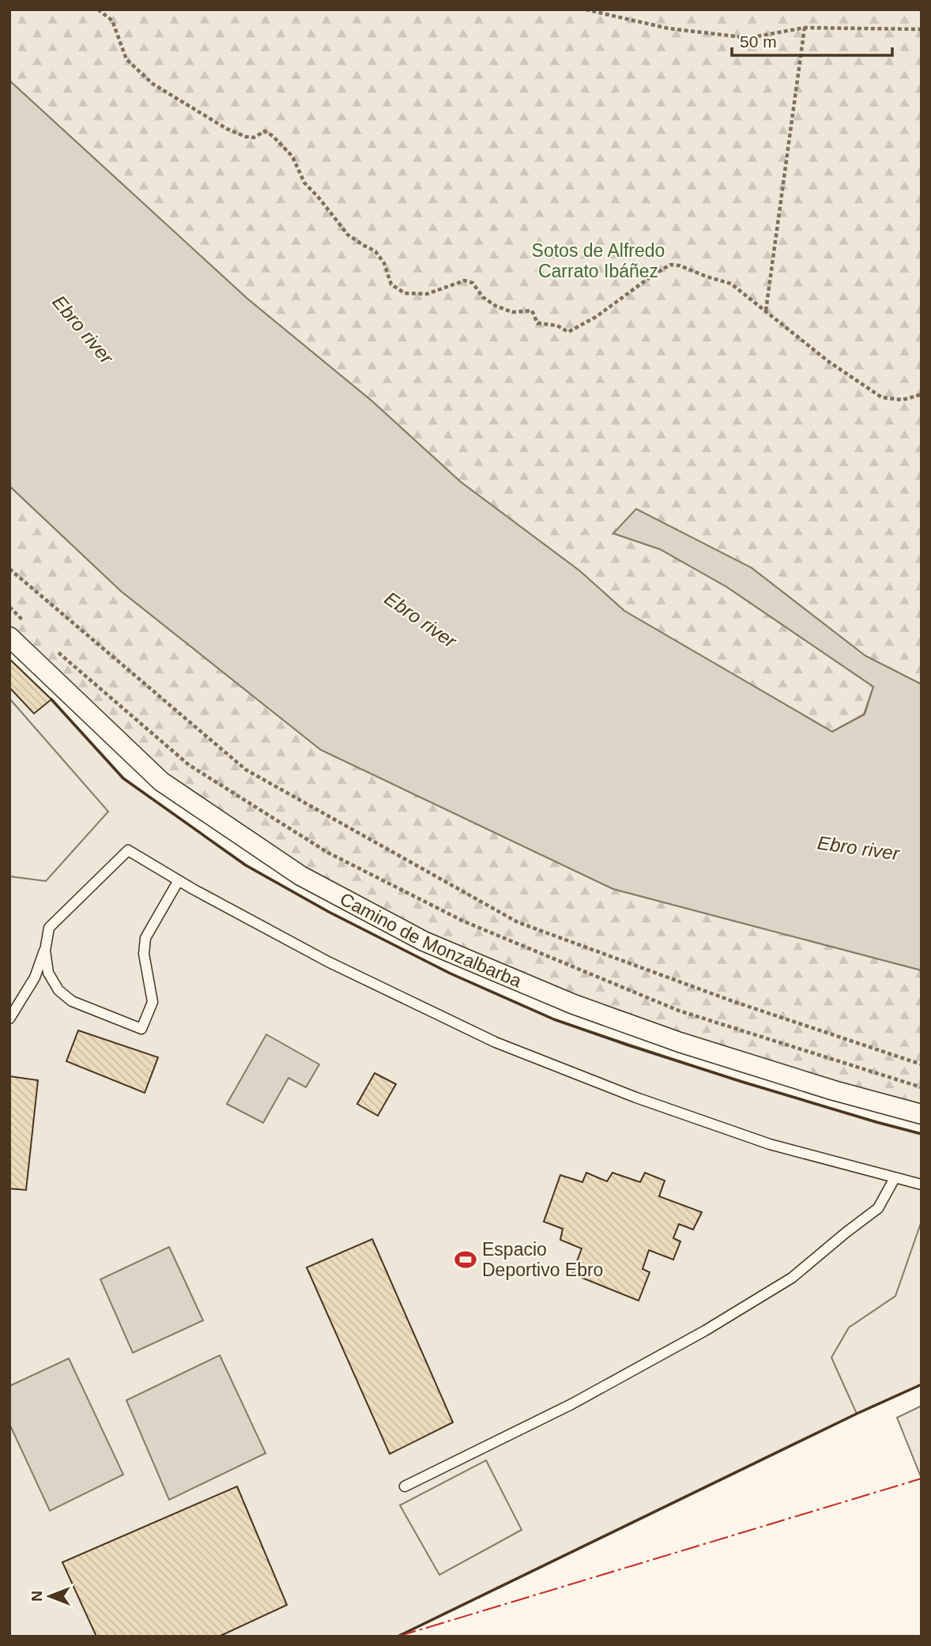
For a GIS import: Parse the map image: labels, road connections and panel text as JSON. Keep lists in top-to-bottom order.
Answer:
{
  "streets": {
    "street": ["Camino de Monzalbarba"]
  },
  "water": ["Ebro river"],
  "parks": ["Sotos de Alfredo Carrato Ibáñez"],
  "places": {
    "sports": ["Espacio Deportivo Ebro"]
  },
  "scale_bar": "50 m",
  "north": "left"
}
